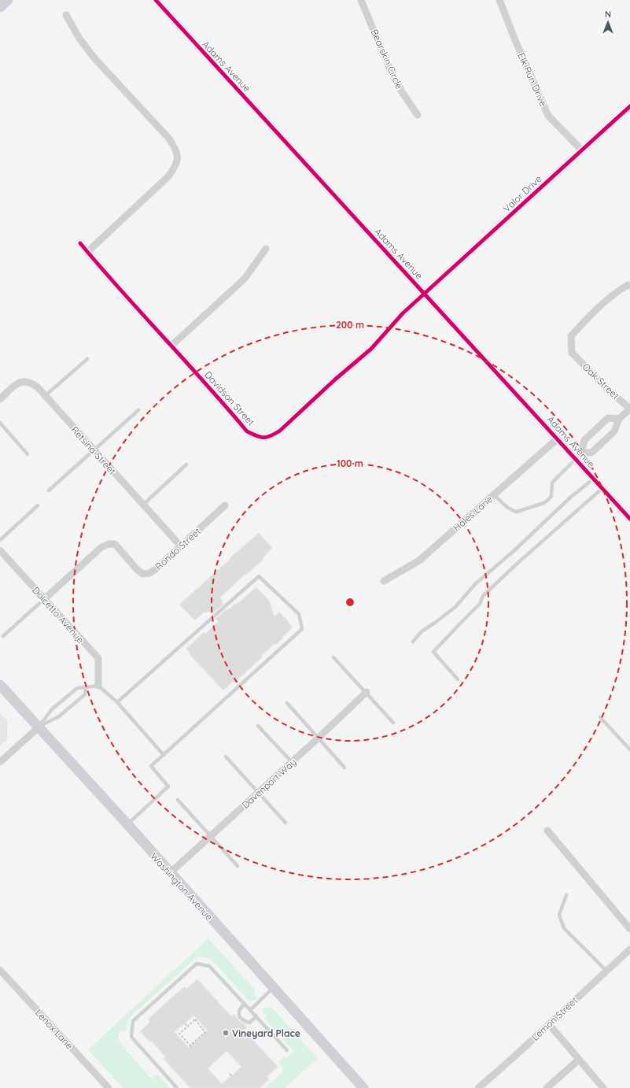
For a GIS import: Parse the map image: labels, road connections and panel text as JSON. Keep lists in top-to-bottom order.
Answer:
{
  "streets": {
    "main road": ["Washington Avenue"],
    "street": [
      "Bearskin Circle",
      "Adams Avenue",
      "Elk Run Drive",
      "Valor Drive",
      "Oak Street",
      "Davidson Street",
      "Retsina Street",
      "Hales Lane",
      "Rondo Street",
      "Dolcetto Avenue",
      "Davenport Way",
      "Lemon Street",
      "Lenox Lane"
    ]
  },
  "crossings": [
    ["Adams Avenue", "Valor Drive"],
    ["Adams Avenue", "Davidson Street"],
    ["Adams Avenue", "Hales Lane"],
    ["Elk Run Drive", "Valor Drive"],
    ["Valor Drive", "Davidson Street"],
    ["Retsina Street", "Rondo Street"],
    ["Rondo Street", "Dolcetto Avenue"],
    ["Davenport Way", "Washington Avenue"]
  ],
  "places": ["Vineyard Place"],
  "north": "top",
  "rings": ["200 m", "100 m"]
}
